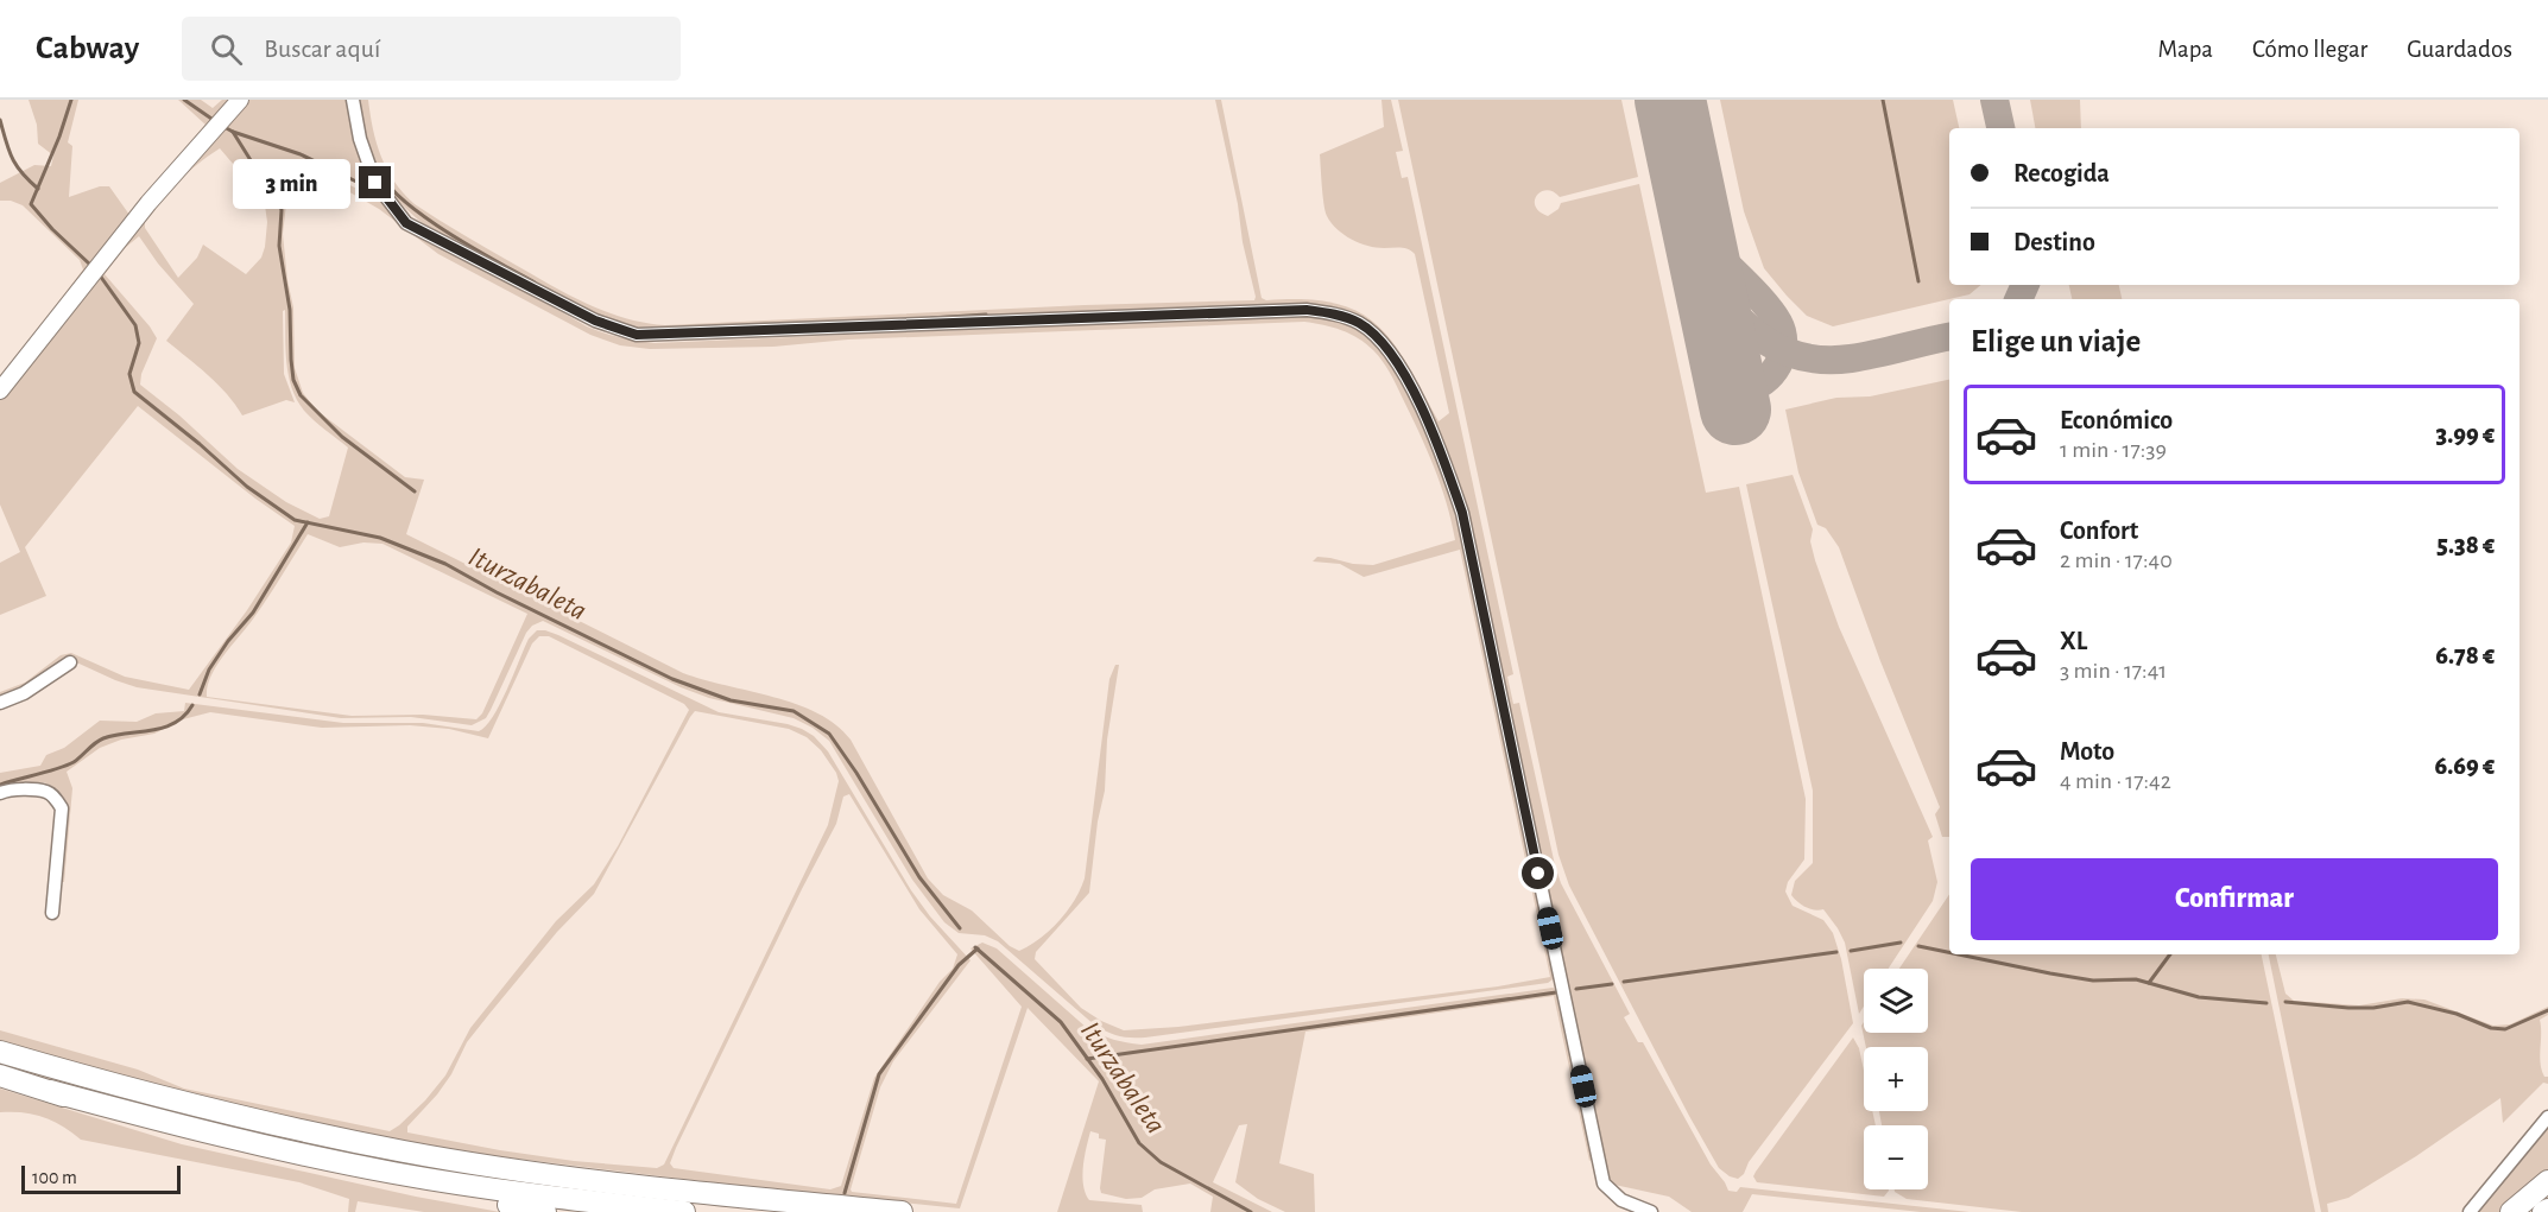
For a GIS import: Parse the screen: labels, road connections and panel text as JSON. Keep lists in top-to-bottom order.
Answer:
{
  "water": ["Iturzabaleta"],
  "scale_bar": "100 m",
  "page": {
    "header": "Cabway",
    "search": "Buscar aquí",
    "nav": ["Mapa", "Cómo llegar", "Guardados"],
    "banner": ["Recogida", "Destino"],
    "bubble": "3 min",
    "heading": "Elige un viaje",
    "list": [
      {
        "name": "Económico",
        "note": "1 min · 17:39",
        "value": "3.99 €"
      },
      {
        "name": "Confort",
        "note": "2 min · 17:40",
        "value": "5.38 €"
      },
      {
        "name": "XL",
        "note": "3 min · 17:41",
        "value": "6.78 €"
      },
      {
        "name": "Moto",
        "note": "4 min · 17:42",
        "value": "6.69 €"
      }
    ],
    "buttons": "Confirmar",
    "map_buttons": ["+", "−"],
    "scale": "100 m"
  }
}
